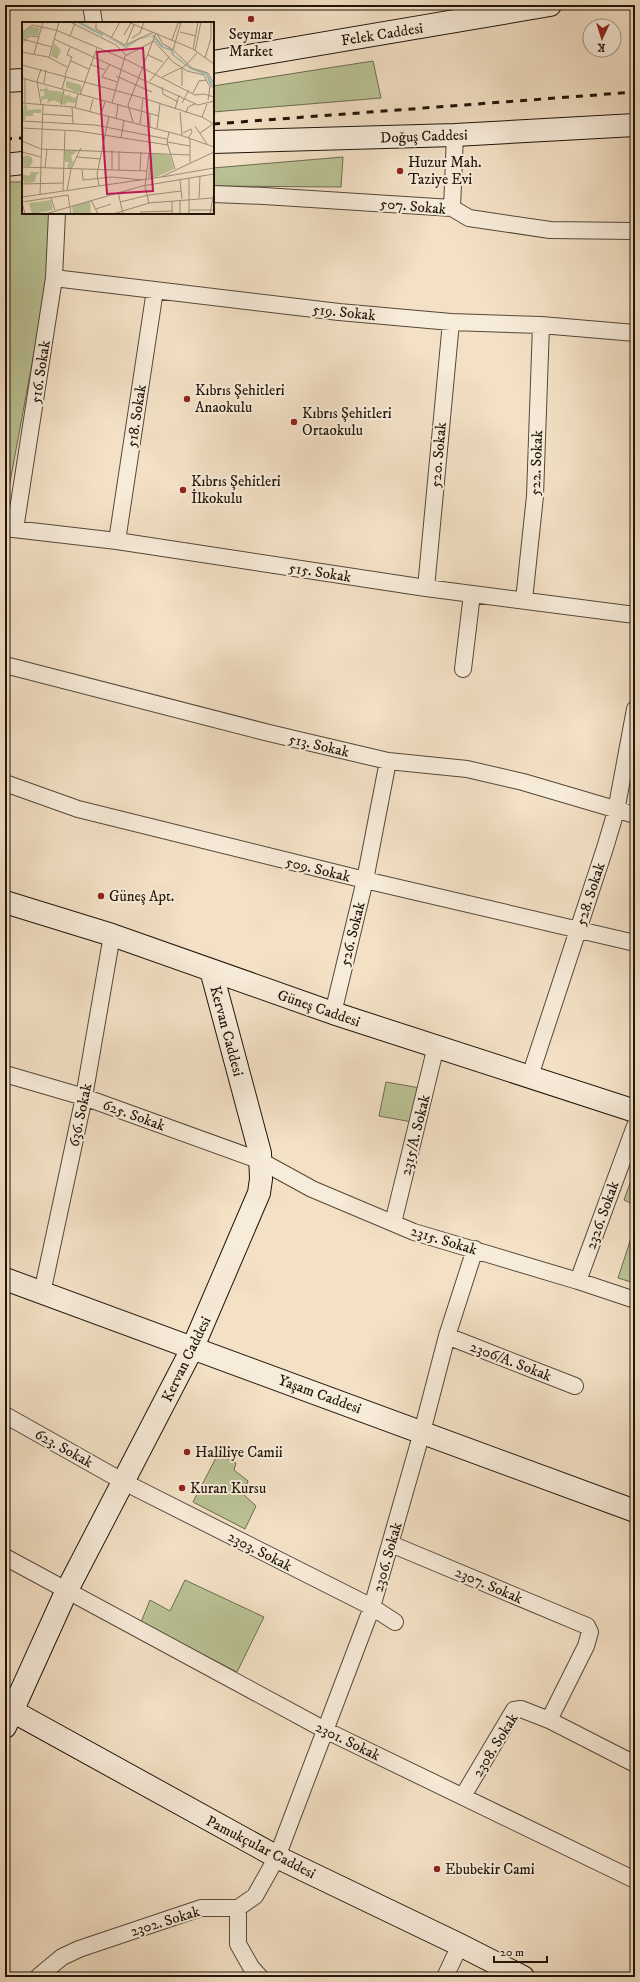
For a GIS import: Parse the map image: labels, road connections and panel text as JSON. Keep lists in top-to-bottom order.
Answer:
{
  "streets": {
    "street": [
      "Felek Caddesi",
      "Doğuş Caddesi",
      "507. Sokak",
      "519. Sokak",
      "516. Sokak",
      "518. Sokak",
      "520. Sokak",
      "522. Sokak",
      "515. Sokak",
      "513. Sokak",
      "509. Sokak",
      "528. Sokak",
      "526. Sokak",
      "Güneş Caddesi",
      "Kervan Caddesi",
      "636. Sokak",
      "625. Sokak",
      "2315/A. Sokak",
      "2326. Sokak",
      "2315. Sokak",
      "2306/A. Sokak",
      "Yaşam Caddesi",
      "623. Sokak",
      "2303. Sokak",
      "2306. Sokak",
      "2307. Sokak",
      "2301. Sokak",
      "2308. Sokak",
      "Pamukçular Caddesi",
      "2302. Sokak"
    ]
  },
  "crossings": [
    ["519. Sokak", "516. Sokak"],
    ["519. Sokak", "518. Sokak"],
    ["519. Sokak", "520. Sokak"],
    ["519. Sokak", "522. Sokak"],
    ["516. Sokak", "515. Sokak"],
    ["518. Sokak", "515. Sokak"],
    ["520. Sokak", "515. Sokak"],
    ["522. Sokak", "515. Sokak"],
    ["513. Sokak", "528. Sokak"],
    ["513. Sokak", "526. Sokak"],
    ["509. Sokak", "528. Sokak"],
    ["509. Sokak", "526. Sokak"],
    ["528. Sokak", "Güneş Caddesi"],
    ["526. Sokak", "Güneş Caddesi"],
    ["Güneş Caddesi", "Kervan Caddesi"],
    ["Güneş Caddesi", "636. Sokak"],
    ["Güneş Caddesi", "2315/A. Sokak"],
    ["Kervan Caddesi", "625. Sokak"],
    ["Kervan Caddesi", "2315. Sokak"],
    ["Kervan Caddesi", "Yaşam Caddesi"],
    ["Kervan Caddesi", "623. Sokak"],
    ["Kervan Caddesi", "2303. Sokak"],
    ["Kervan Caddesi", "2301. Sokak"],
    ["Kervan Caddesi", "Pamukçular Caddesi"],
    ["636. Sokak", "625. Sokak"],
    ["636. Sokak", "Yaşam Caddesi"],
    ["625. Sokak", "2315. Sokak"],
    ["2315/A. Sokak", "2315. Sokak"],
    ["2326. Sokak", "2315. Sokak"],
    ["2315. Sokak", "2306. Sokak"],
    ["2306/A. Sokak", "2306. Sokak"],
    ["Yaşam Caddesi", "2306. Sokak"],
    ["623. Sokak", "2303. Sokak"],
    ["2303. Sokak", "2306. Sokak"],
    ["2306. Sokak", "2307. Sokak"],
    ["2306. Sokak", "2301. Sokak"],
    ["2306. Sokak", "Pamukçular Caddesi"],
    ["2307. Sokak", "2308. Sokak"],
    ["2301. Sokak", "2308. Sokak"]
  ],
  "places": [
    "Seymar Market",
    "Huzur Mah. Taziye Evi",
    "Kıbrıs Şehitleri Anaokulu",
    "Kıbrıs Şehitleri Ortaokulu",
    "Kıbrıs Şehitleri İlkokulu",
    "Güneş Apt.",
    "Haliliye Camii",
    "Kuran Kursu",
    "Ebubekir Cami"
  ],
  "scale_bar": "20 m",
  "north": "bottom"
}
